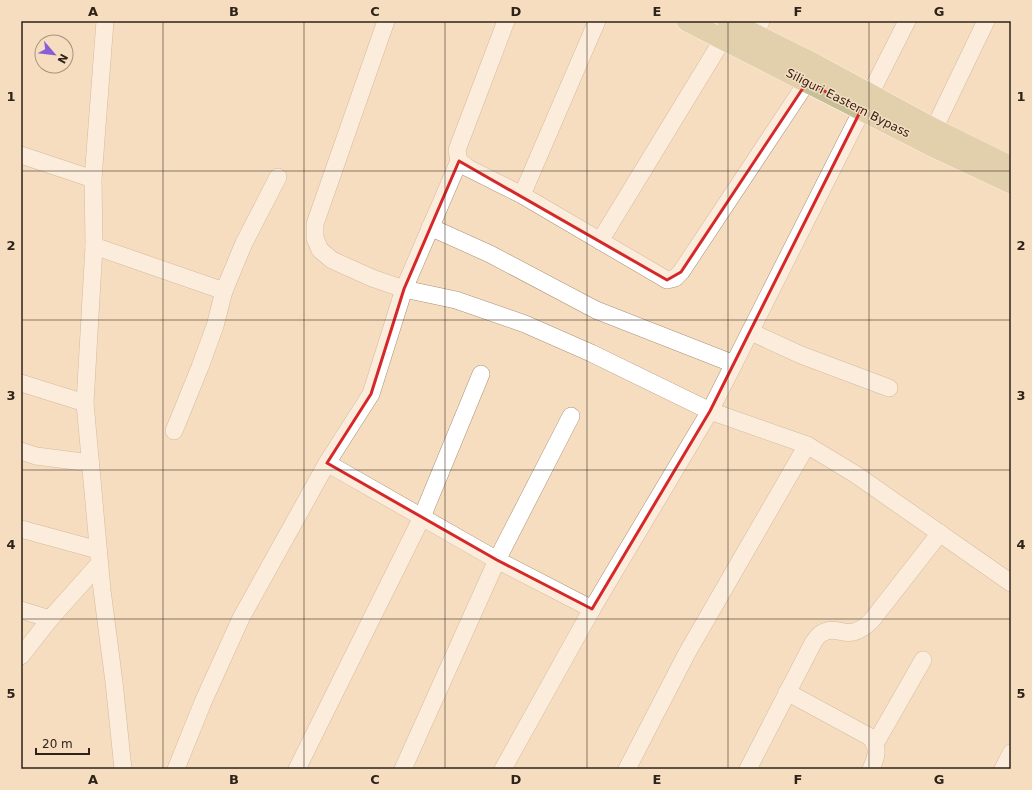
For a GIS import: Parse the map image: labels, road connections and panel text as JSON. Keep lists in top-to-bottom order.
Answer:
{
  "streets": {
    "main road": ["Siliguri Eastern Bypass"]
  },
  "scale_bar": "20 m",
  "north": "bottom right",
  "grid": {
    "columns": [
      "A",
      "B",
      "C",
      "D",
      "E",
      "F",
      "G"
    ],
    "rows": [
      "1",
      "2",
      "3",
      "4",
      "5"
    ]
  }
}
